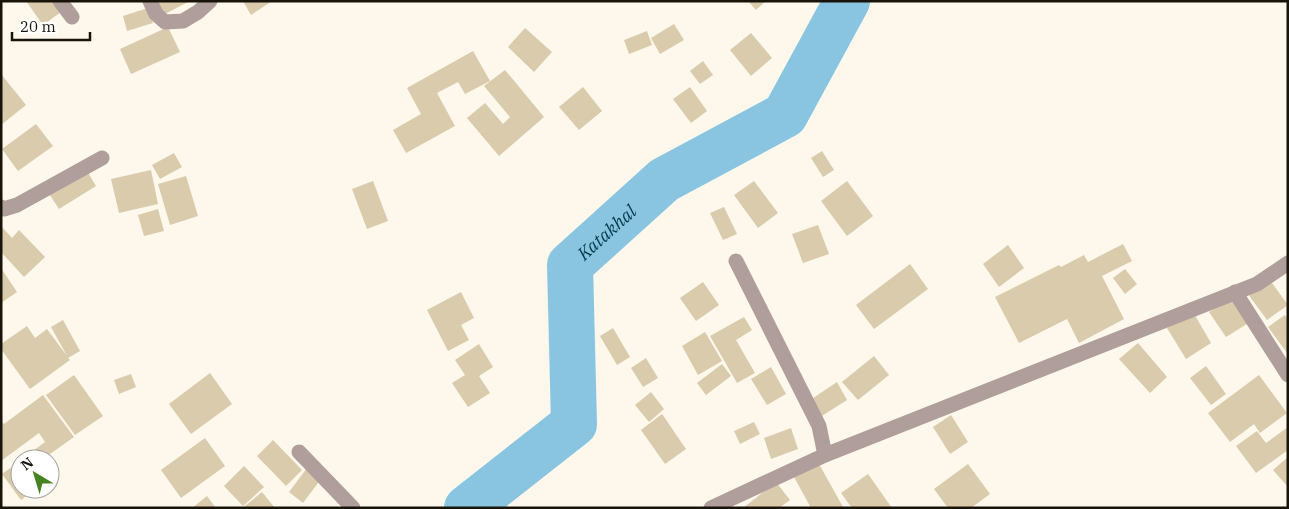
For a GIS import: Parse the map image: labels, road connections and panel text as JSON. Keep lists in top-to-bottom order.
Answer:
{
  "water": ["Katakhal"],
  "scale_bar": "20 m",
  "north": "top left"
}
